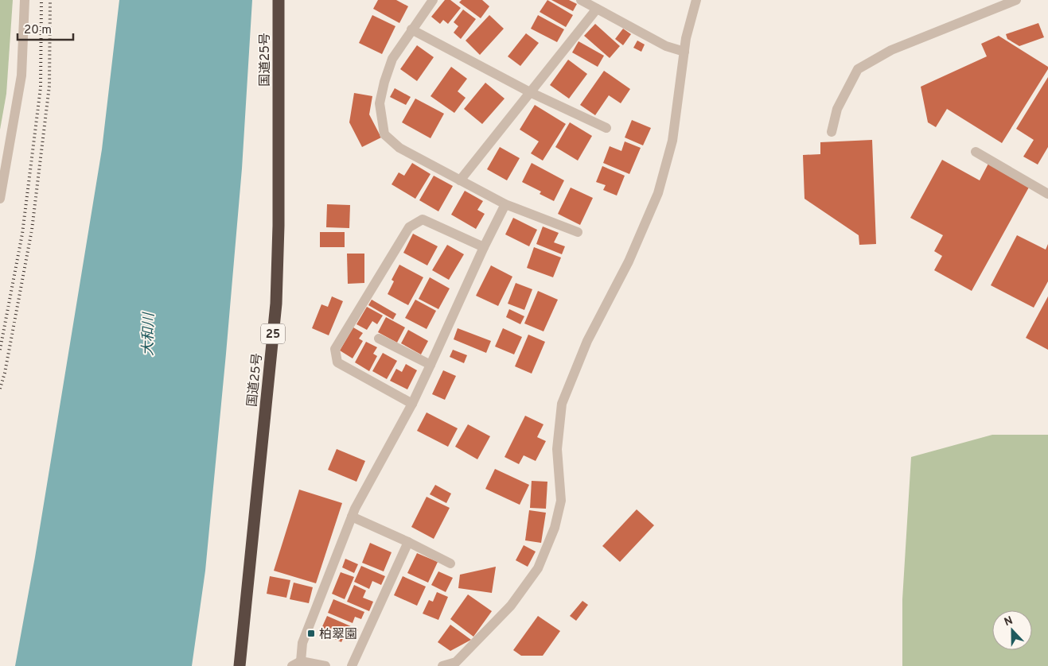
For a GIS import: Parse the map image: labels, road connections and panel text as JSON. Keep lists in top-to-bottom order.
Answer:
{
  "streets": {
    "highway": ["国道25号", "25"]
  },
  "water": ["大和川"],
  "places": {
    "transit": ["柏翠園"]
  },
  "scale_bar": "20 m",
  "north": "top"
}
